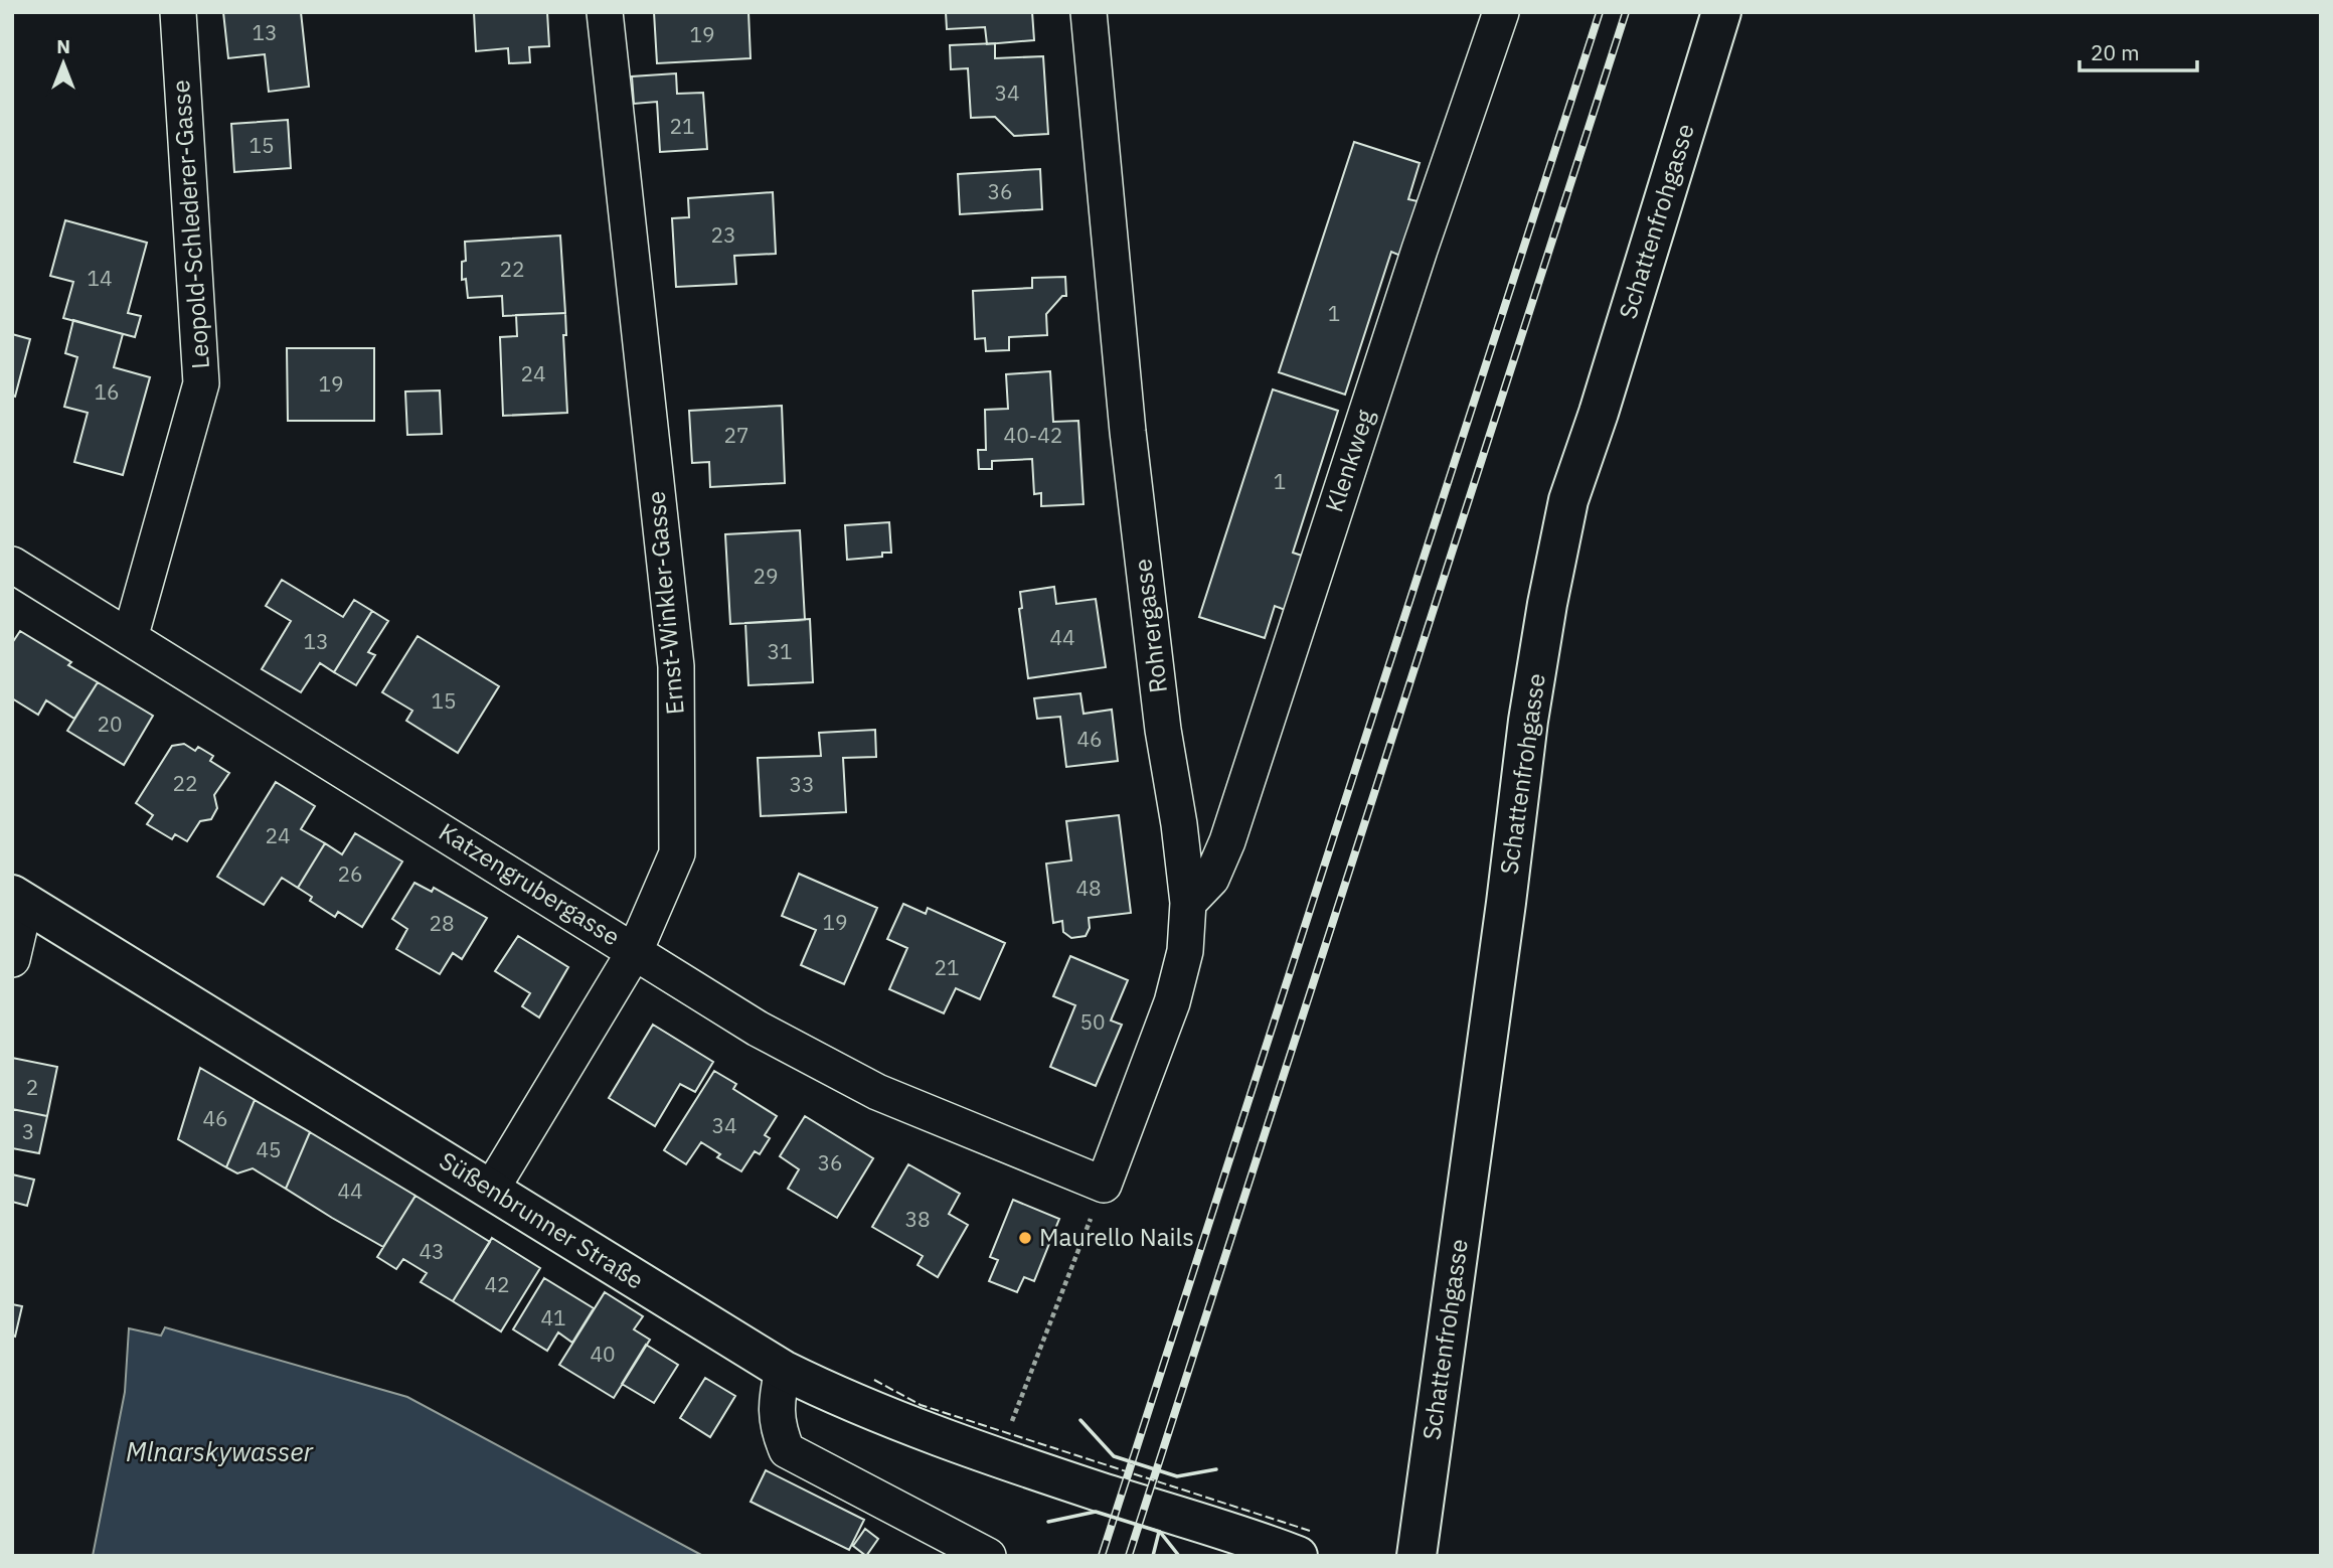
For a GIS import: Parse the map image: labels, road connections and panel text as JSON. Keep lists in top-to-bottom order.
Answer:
{
  "streets": {
    "street": [
      "Schattenfrohgasse",
      "Leopold-Schlederer-Gasse",
      "Klenkweg",
      "Ernst-Winkler-Gasse",
      "Rohrergasse",
      "Katzengrubergasse",
      "Süßenbrunner Straße"
    ]
  },
  "crossings": [
    ["Leopold-Schlederer-Gasse", "Katzengrubergasse"],
    ["Klenkweg", "Rohrergasse"],
    ["Ernst-Winkler-Gasse", "Katzengrubergasse"],
    ["Ernst-Winkler-Gasse", "Süßenbrunner Straße"],
    ["Rohrergasse", "Katzengrubergasse"]
  ],
  "water": ["Mlnarskywasser"],
  "places": ["Maurello Nails"],
  "house_numbers": [
    "13",
    "19",
    "34",
    "21",
    "15",
    "36",
    "23",
    "22",
    "14",
    "1",
    "24",
    "19",
    "16",
    "27",
    "40-42",
    "1",
    "29",
    "44",
    "13",
    "31",
    "15",
    "20",
    "46",
    "22",
    "33",
    "24",
    "26",
    "48",
    "19",
    "28",
    "21",
    "50",
    "2",
    "46",
    "34",
    "3",
    "45",
    "36",
    "44",
    "38",
    "43",
    "42",
    "41",
    "40"
  ],
  "scale_bar": "20 m",
  "north": "top"
}
